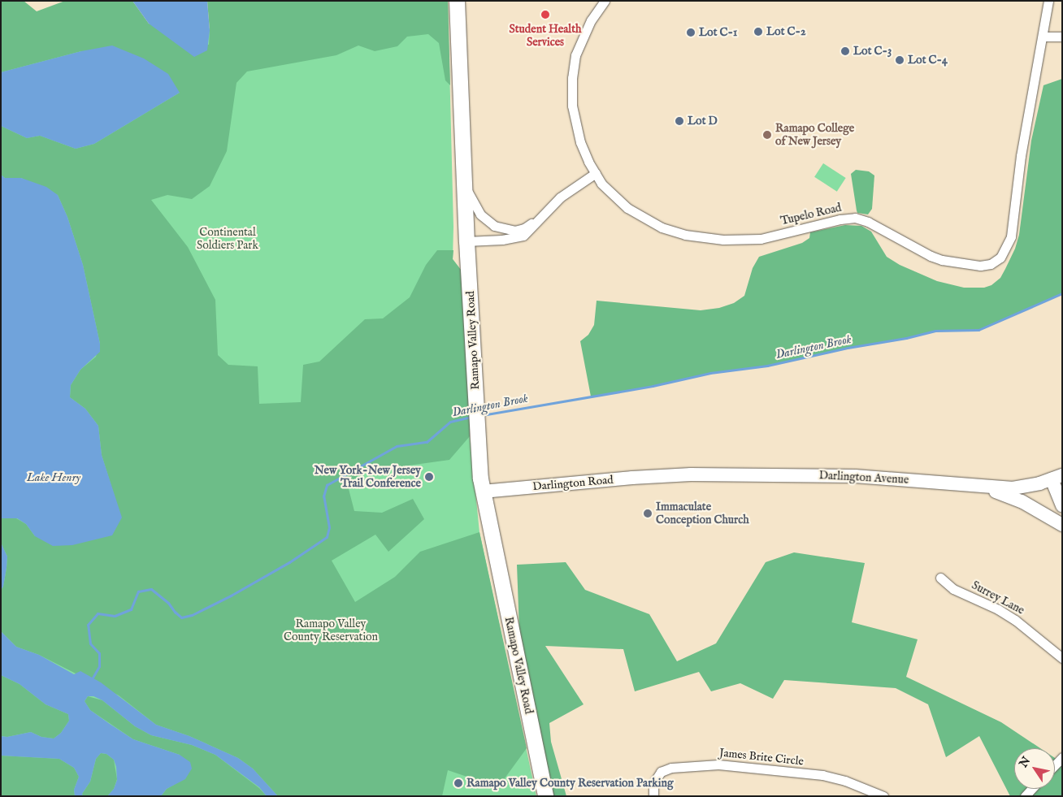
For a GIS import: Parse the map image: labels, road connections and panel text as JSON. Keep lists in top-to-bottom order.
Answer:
{
  "streets": {
    "main road": ["Ramapo Valley Road", "Darlington Avenue", "Darlington Road"],
    "street": ["Tupelo Road", "Surrey Lane", "James Brite Circle"]
  },
  "crossings": [
    ["Ramapo Valley Road", "Darlington Road"],
    ["Darlington Avenue", "Darlington Road"]
  ],
  "water": ["Darlington Brook", "Lake Henry"],
  "parks": ["Continental Soldiers Park", "Ramapo Valley County Reservation"],
  "places": [
    "Student Health Services",
    "Lot C-2",
    "Lot C-1",
    "Lot C-3",
    "Lot C-4",
    "Lot D",
    "Ramapo College of New Jersey",
    "New York-New Jersey Trail Conference",
    "Immaculate Conception Church",
    "Ramapo Valley County Reservation Parking"
  ],
  "north": "top left"
}
